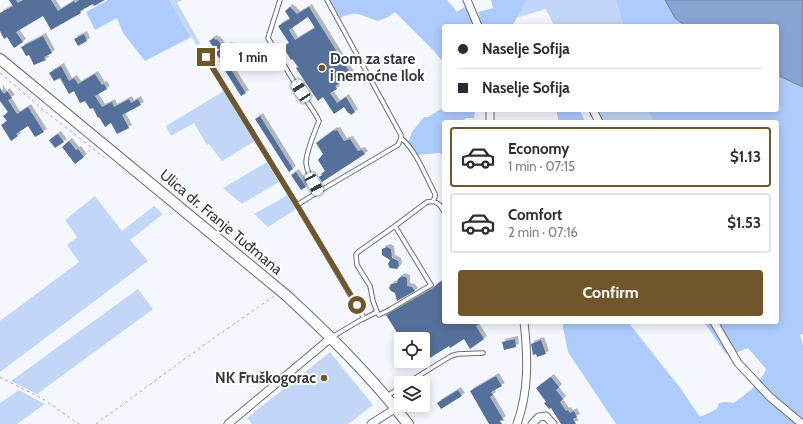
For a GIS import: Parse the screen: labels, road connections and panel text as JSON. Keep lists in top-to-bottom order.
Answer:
{
  "streets": {
    "main road": ["Ulica dr. Franje Tuđmana"]
  },
  "places": ["Dom za stare i nemoćne Ilok", "NK Fruškogorac"],
  "page": {
    "banner": ["Naselje Sofija", "Naselje Sofija"],
    "bubble": "1 min",
    "list": [
      {
        "name": "Economy",
        "note": "1 min · 07:15",
        "value": "$1.13"
      },
      {
        "name": "Comfort",
        "note": "2 min · 07:16",
        "value": "$1.53"
      }
    ],
    "buttons": "Confirm"
  }
}
